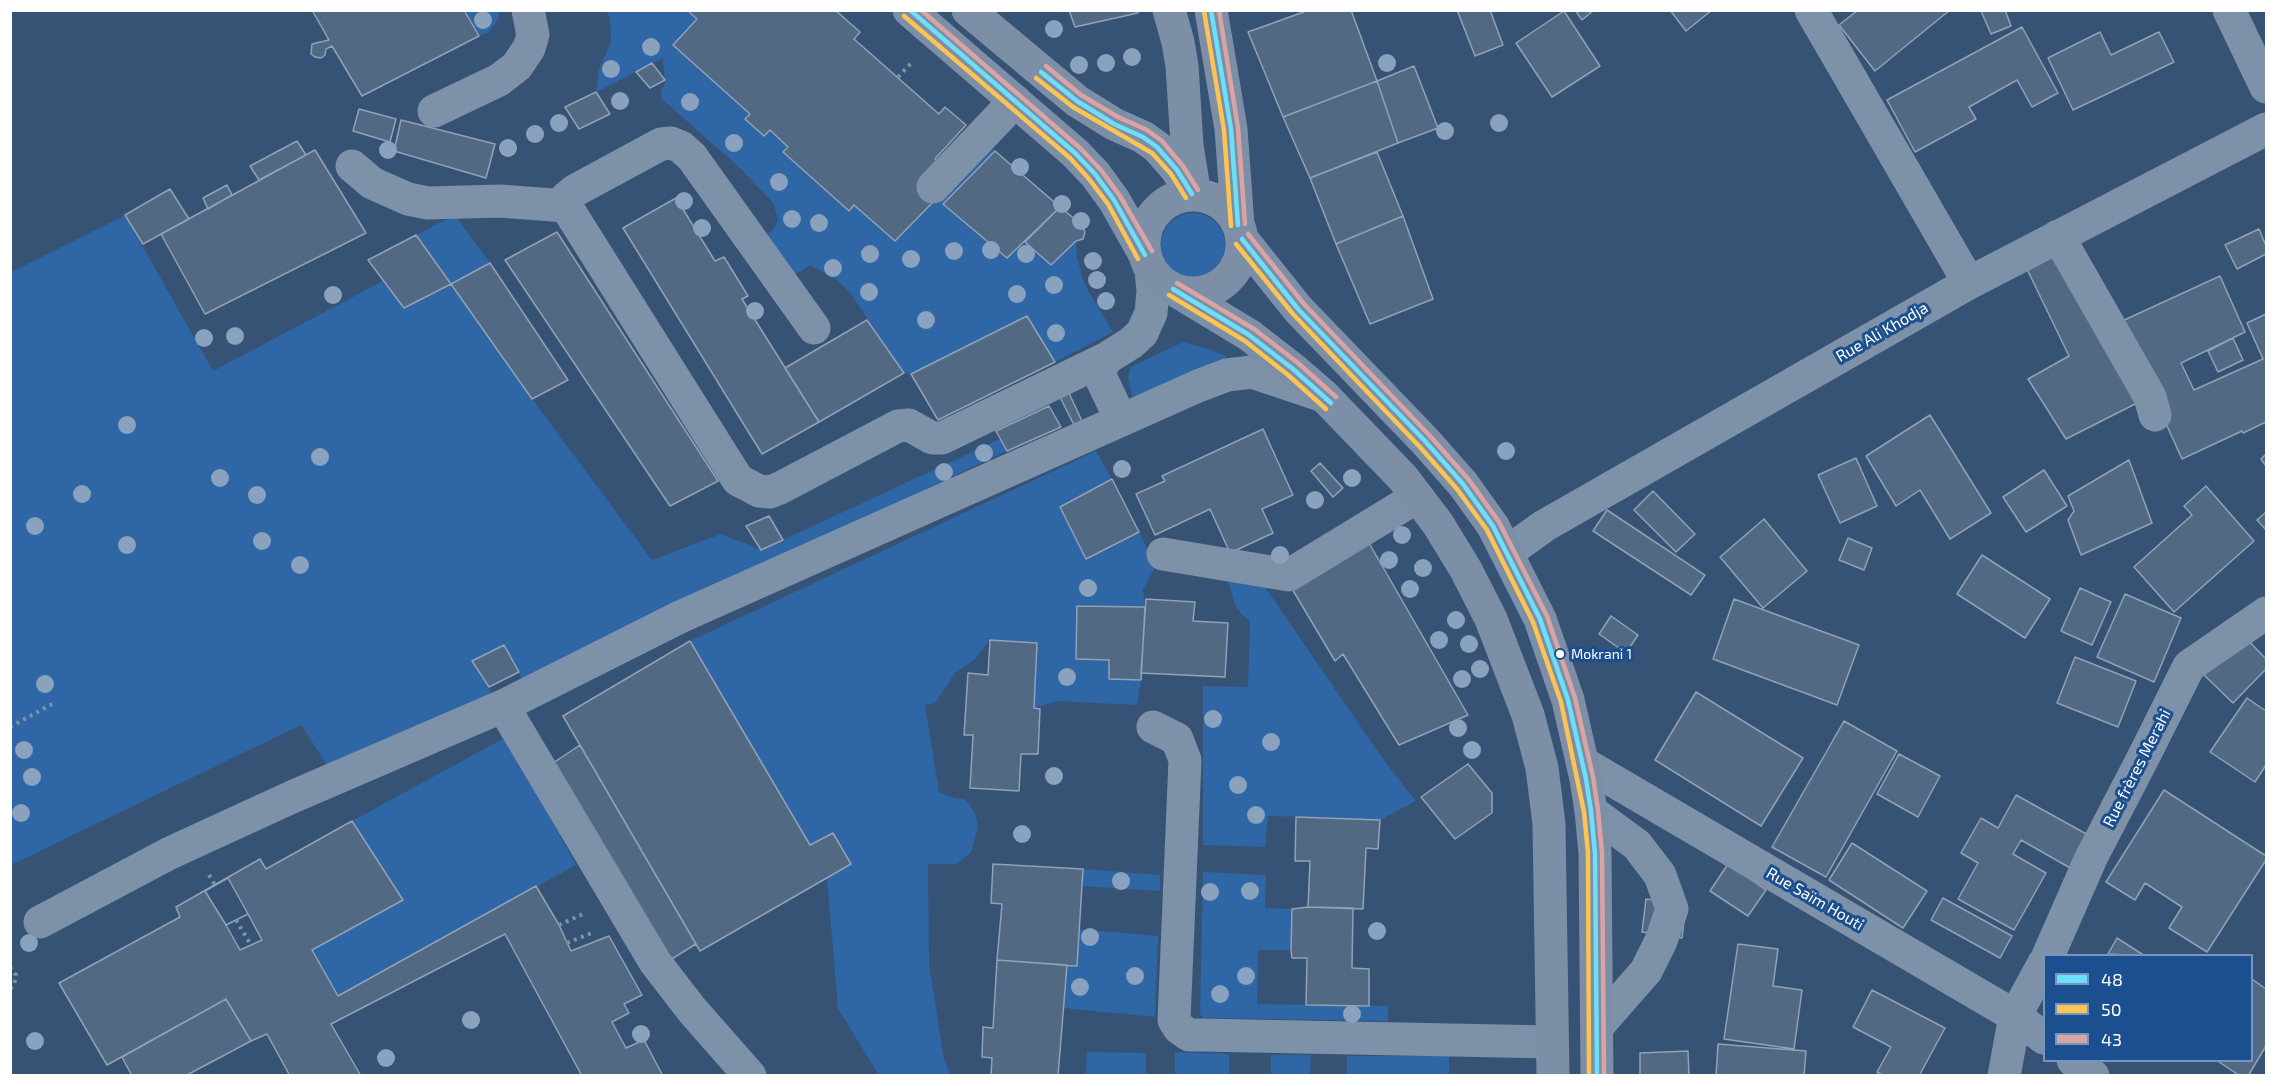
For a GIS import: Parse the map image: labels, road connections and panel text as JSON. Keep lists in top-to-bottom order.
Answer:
{
  "streets": {
    "street": ["Rue Ali Khodja", "Rue frères Merahi", "Rue Saïm Houti"]
  },
  "places": ["Mokrani 1"],
  "lines": ["transit line 48", "transit line 43", "transit line 50"],
  "legend": ["48", "50", "43"]
}
